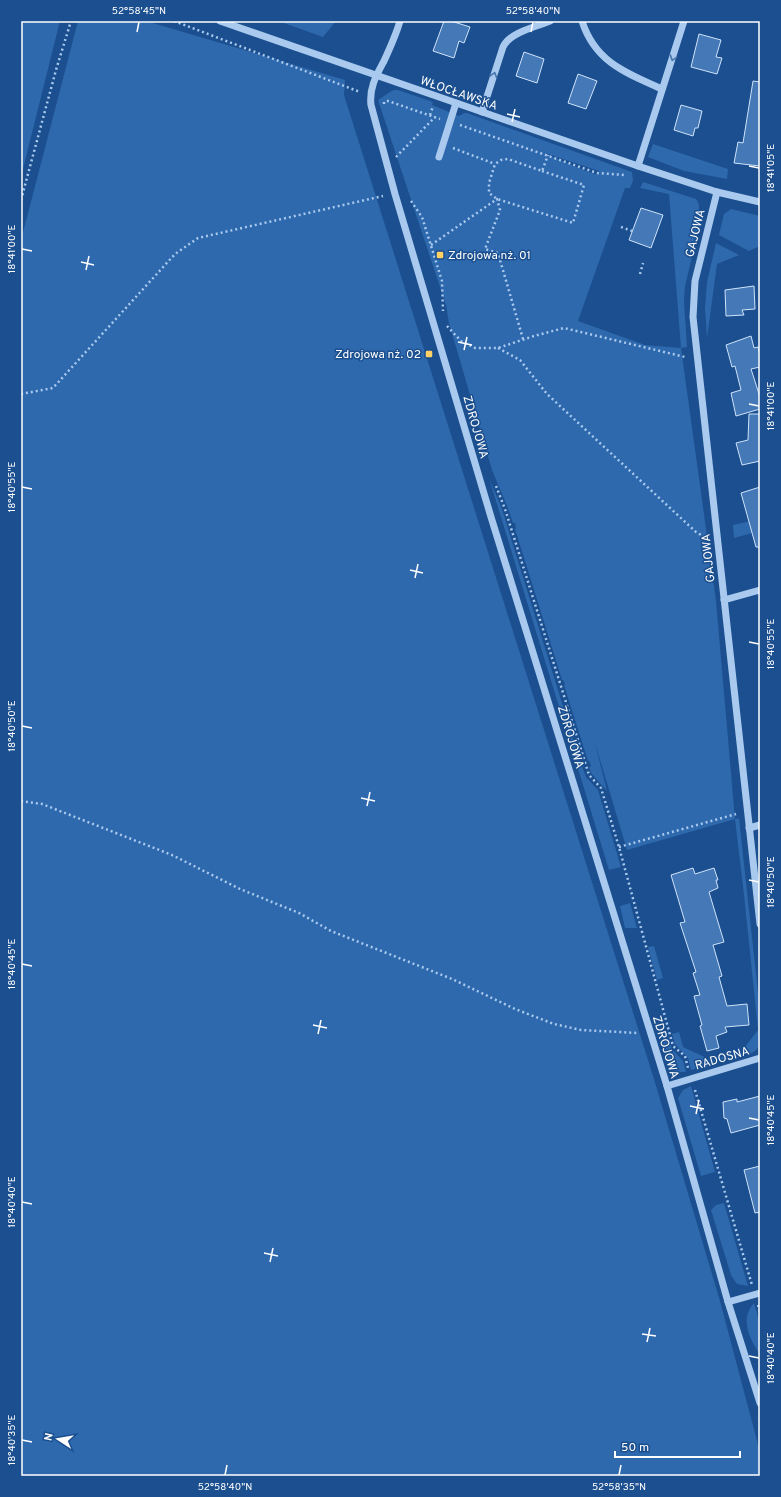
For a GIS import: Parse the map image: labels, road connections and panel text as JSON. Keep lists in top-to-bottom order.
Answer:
{
  "streets": {
    "street": [
      "WŁOCŁAWSKA",
      "GAJOWA",
      "ZDROJOWA",
      "RADOSNA"
    ]
  },
  "crossings": [
    ["WŁOCŁAWSKA", "GAJOWA"],
    ["WŁOCŁAWSKA", "ZDROJOWA"],
    ["ZDROJOWA", "RADOSNA"]
  ],
  "places": {
    "transit": ["Zdrojowa nż. 01", "Zdrojowa nż. 02"]
  },
  "scale_bar": "50 m",
  "north": "left",
  "coordinates": [
    "52°58'45\"N",
    "52°58'40\"N",
    "18°41'05\"E",
    "18°41'00\"E",
    "18°40'55\"E",
    "18°40'50\"E",
    "18°40'45\"E",
    "18°40'40\"E",
    "18°40'35\"E",
    "52°58'35\"N"
  ]
}
